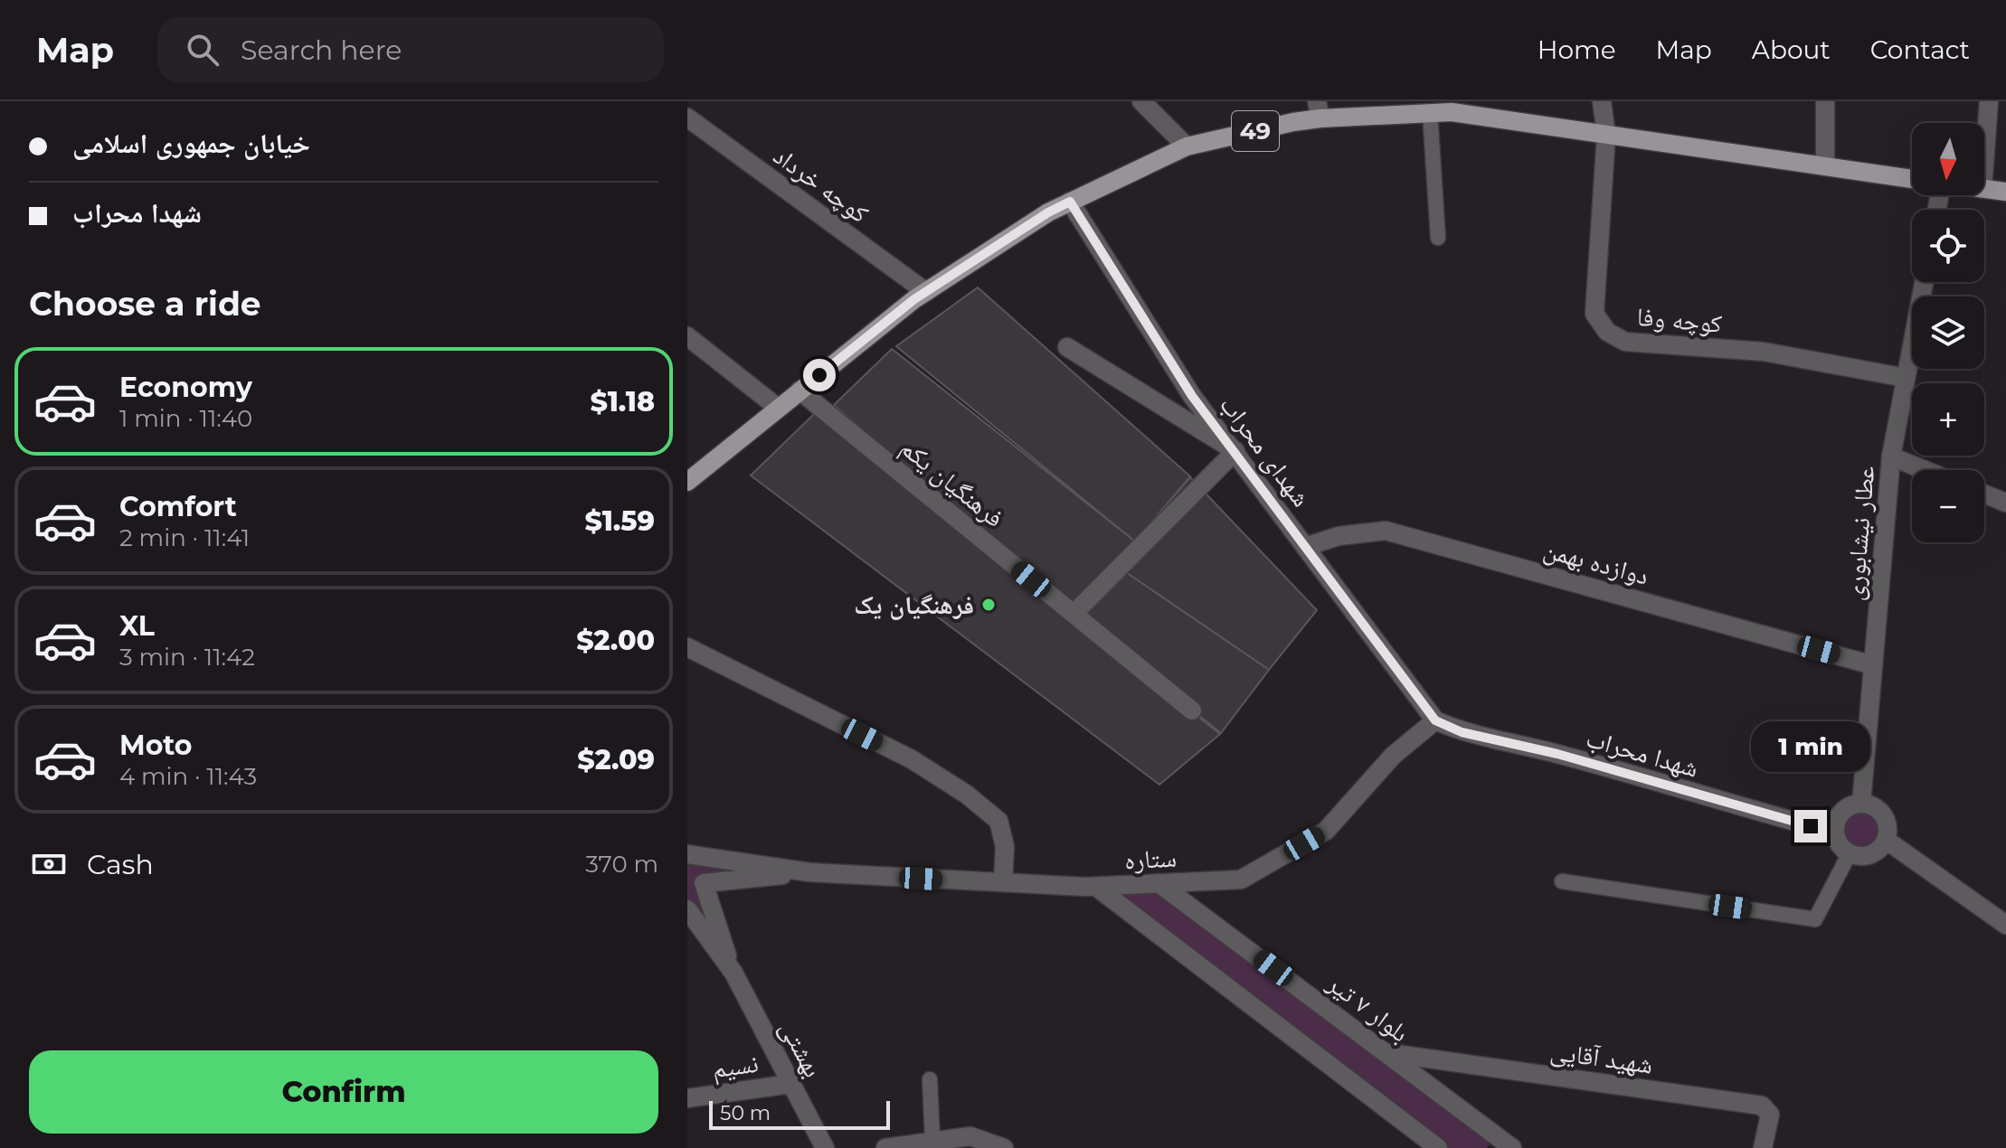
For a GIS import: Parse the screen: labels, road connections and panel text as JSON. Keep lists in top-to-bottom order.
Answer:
{
  "streets": {
    "main road": ["49"],
    "street": [
      "کوچه خرداد",
      "کوچه وفا",
      "شهدای محراب",
      "فرهنگیان یکم",
      "عطار نیشابوری",
      "دوازده بهمن",
      "شهدا محراب",
      "ستاره",
      "بلوار ۷ تیر",
      "بهشتی",
      "شهید آقایی",
      "نسیم"
    ]
  },
  "crossings": [
    ["49", "کوچه خرداد"],
    ["49", "کوچه وفا"],
    ["49", "شهدای محراب"],
    ["49", "فرهنگیان یکم"],
    ["کوچه وفا", "عطار نیشابوری"],
    ["شهدای محراب", "دوازده بهمن"],
    ["شهدای محراب", "شهدا محراب"],
    ["شهدای محراب", "ستاره"],
    ["عطار نیشابوری", "دوازده بهمن"],
    ["عطار نیشابوری", "شهدا محراب"],
    ["شهدا محراب", "ستاره"],
    ["ستاره", "بلوار ۷ تیر"],
    ["بلوار ۷ تیر", "شهید آقایی"],
    ["بهشتی", "نسیم"]
  ],
  "places": ["فرهنگیان یک"],
  "scale_bar": "50 m",
  "north": "bottom",
  "page": {
    "header": "Map",
    "search": "Search here",
    "nav": [
      "Home",
      "Map",
      "About",
      "Contact"
    ],
    "banner": ["خیابان جمهوری اسلامی", "شهدا محراب"],
    "map_buttons": ["+", "−"],
    "heading": "Choose a ride",
    "list": [
      {
        "name": "Economy",
        "note": "1 min · 11:40",
        "value": "$1.18"
      },
      {
        "name": "Comfort",
        "note": "2 min · 11:41",
        "value": "$1.59"
      },
      {
        "name": "XL",
        "note": "3 min · 11:42",
        "value": "$2.00"
      },
      {
        "name": "Moto",
        "note": "4 min · 11:43",
        "value": "$2.09"
      }
    ],
    "bubble": "1 min",
    "pay": ["Cash", "370 m"],
    "buttons": "Confirm",
    "scale": "50 m"
  }
}
